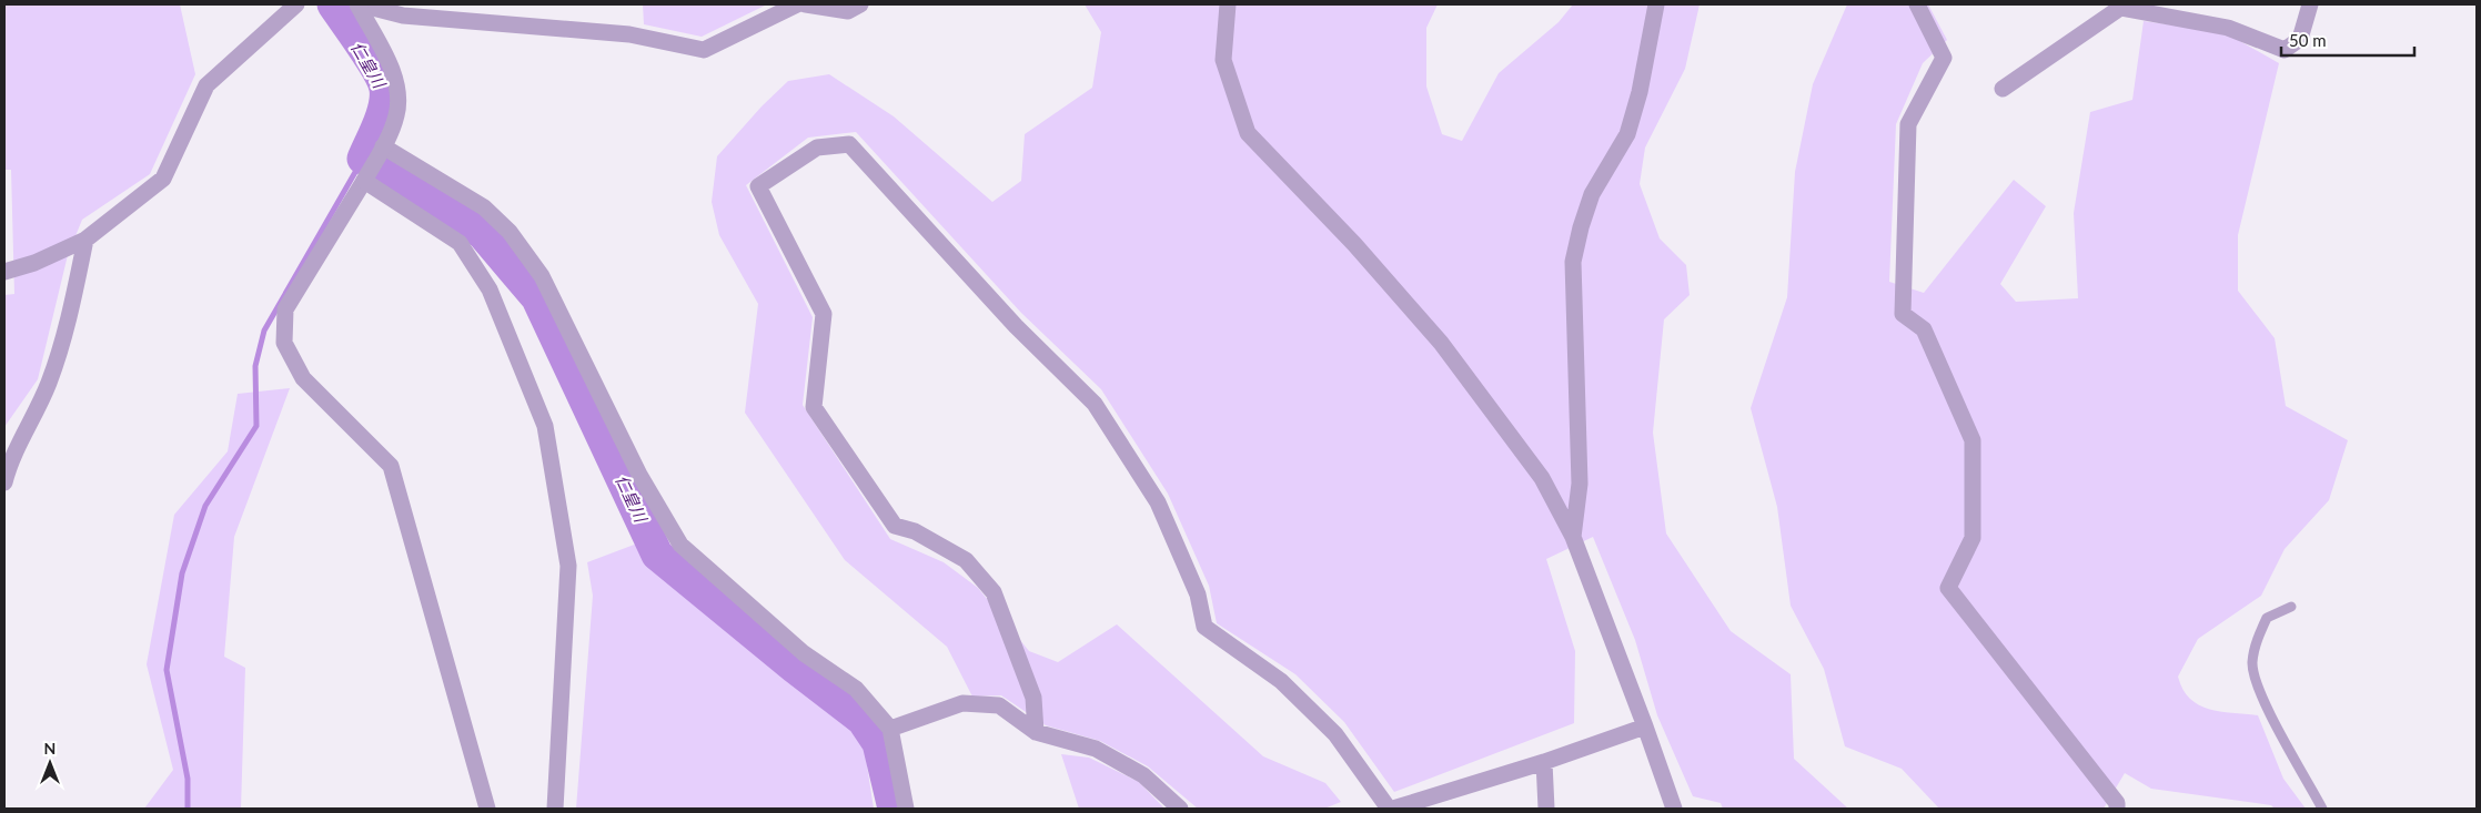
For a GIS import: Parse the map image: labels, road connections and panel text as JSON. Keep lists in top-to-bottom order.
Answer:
{
  "water": ["仁皇川"],
  "scale_bar": "50 m",
  "north": "top"
}
